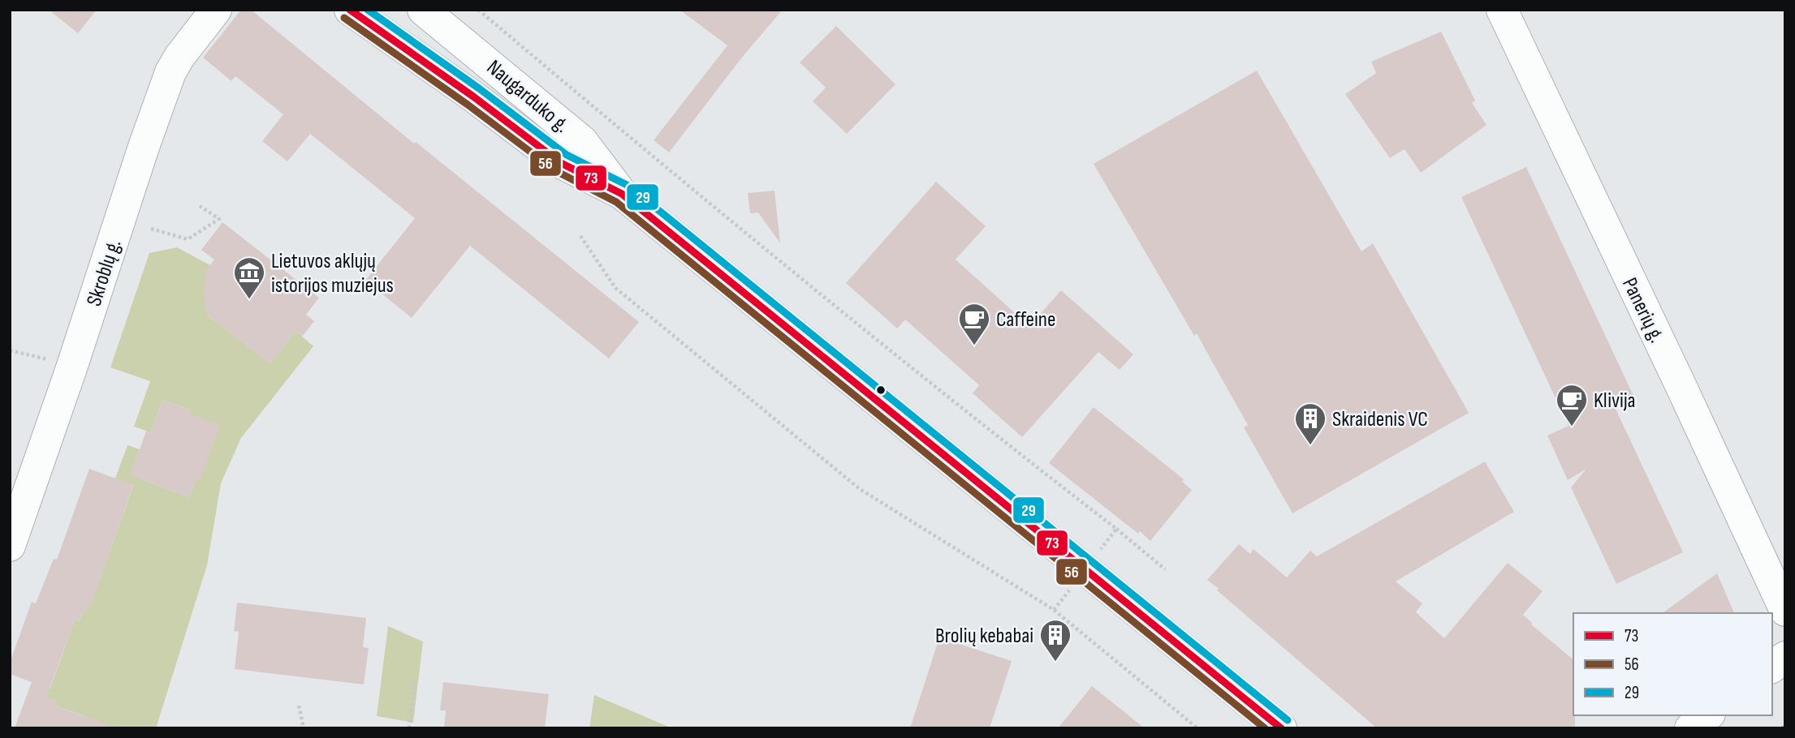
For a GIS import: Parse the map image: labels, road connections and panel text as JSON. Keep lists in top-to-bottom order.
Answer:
{
  "streets": {
    "main road": ["Naugarduko g.", "Skroblų g.", "Panerių g."]
  },
  "places": {
    "museum": ["Lietuvos aklųjų istorijos muziejus"],
    "cafe": ["Caffeine", "Klivija"],
    "building": ["Skraidenis VC", "Brolių kebabai"]
  },
  "lines": ["transit line 73", "transit line 29", "transit line 56"],
  "legend": ["73", "56", "29"]
}
